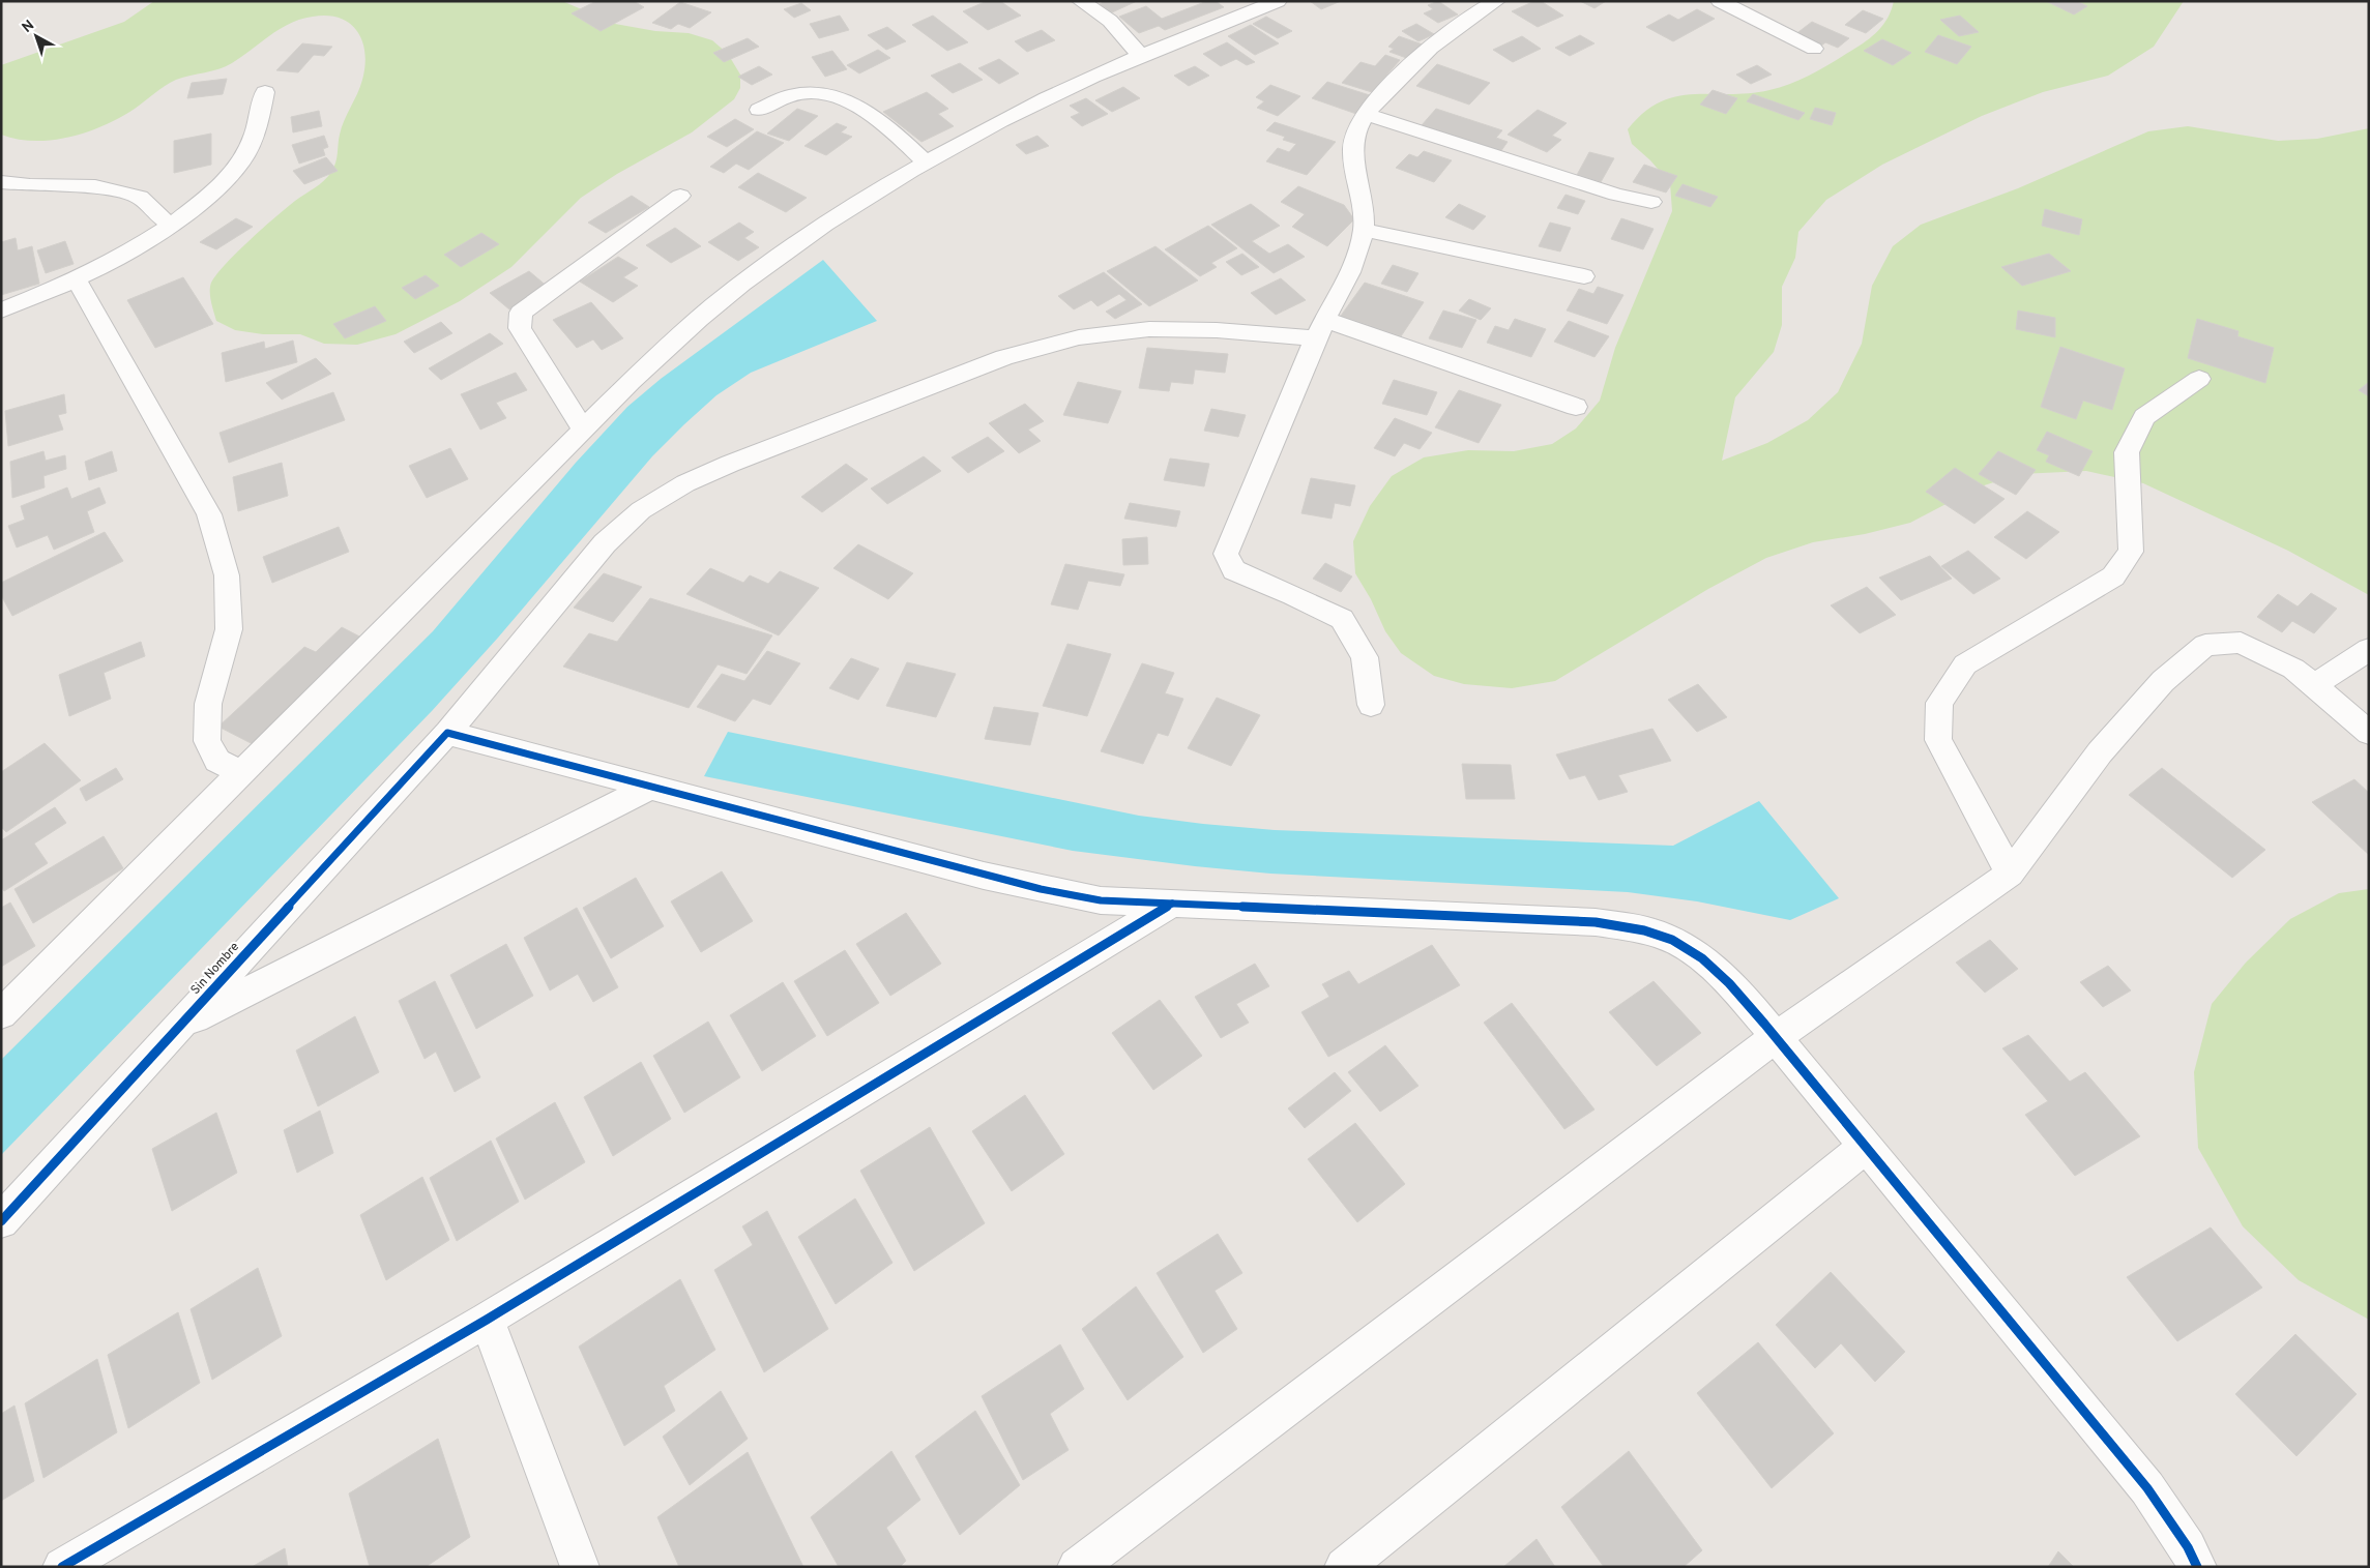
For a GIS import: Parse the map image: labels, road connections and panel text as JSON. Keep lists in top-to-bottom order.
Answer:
{
  "streets": {
    "street": ["Sin Nombre"]
  },
  "north": "top left"
}
